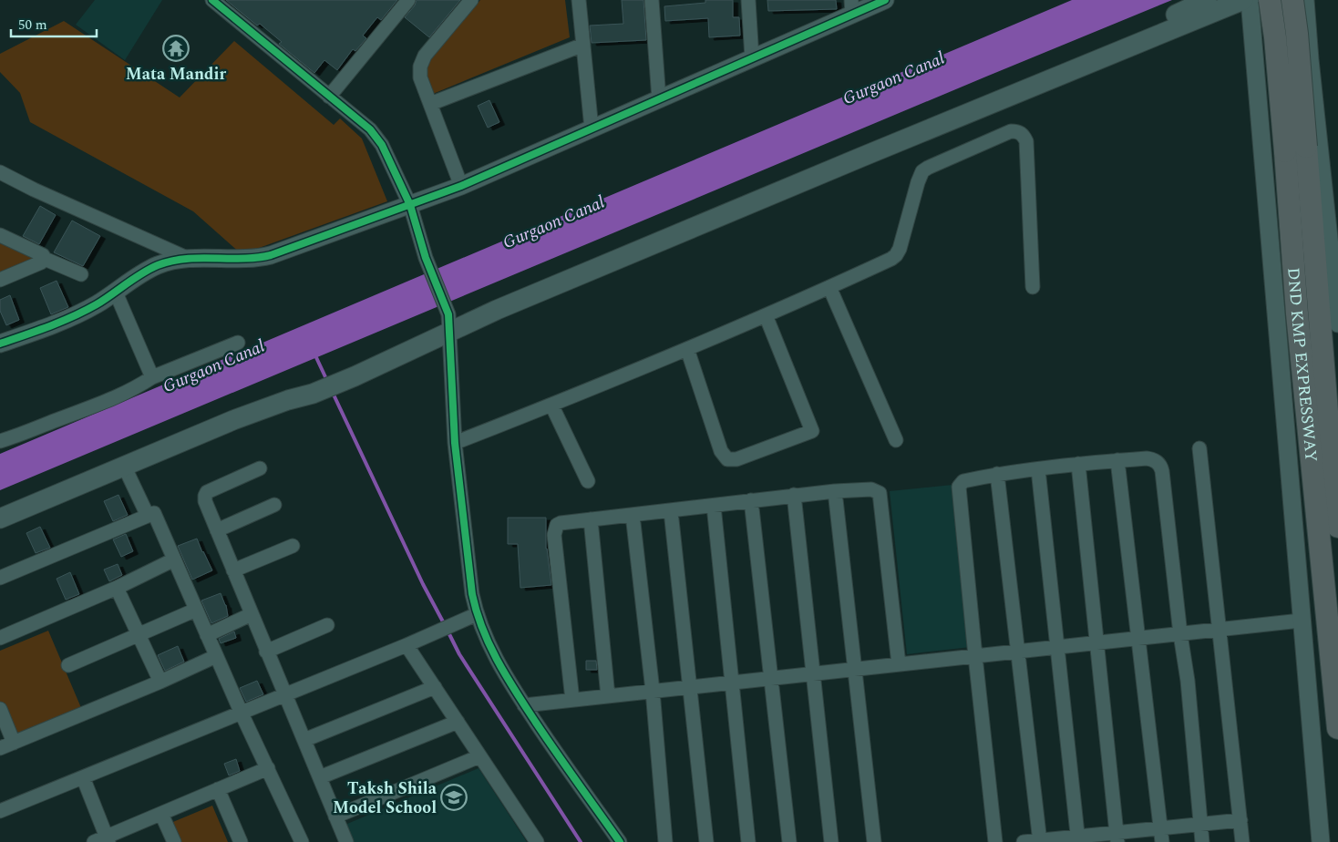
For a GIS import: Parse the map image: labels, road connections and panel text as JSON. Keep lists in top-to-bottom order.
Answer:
{
  "streets": {
    "highway": ["DND KMP EXPRESSWAY"]
  },
  "water": ["Gurgaon Canal"],
  "places": {
    "temple": ["Mata Mandir"],
    "school or university": ["Taksh Shila Model School"]
  },
  "scale_bar": "50 m"
}
